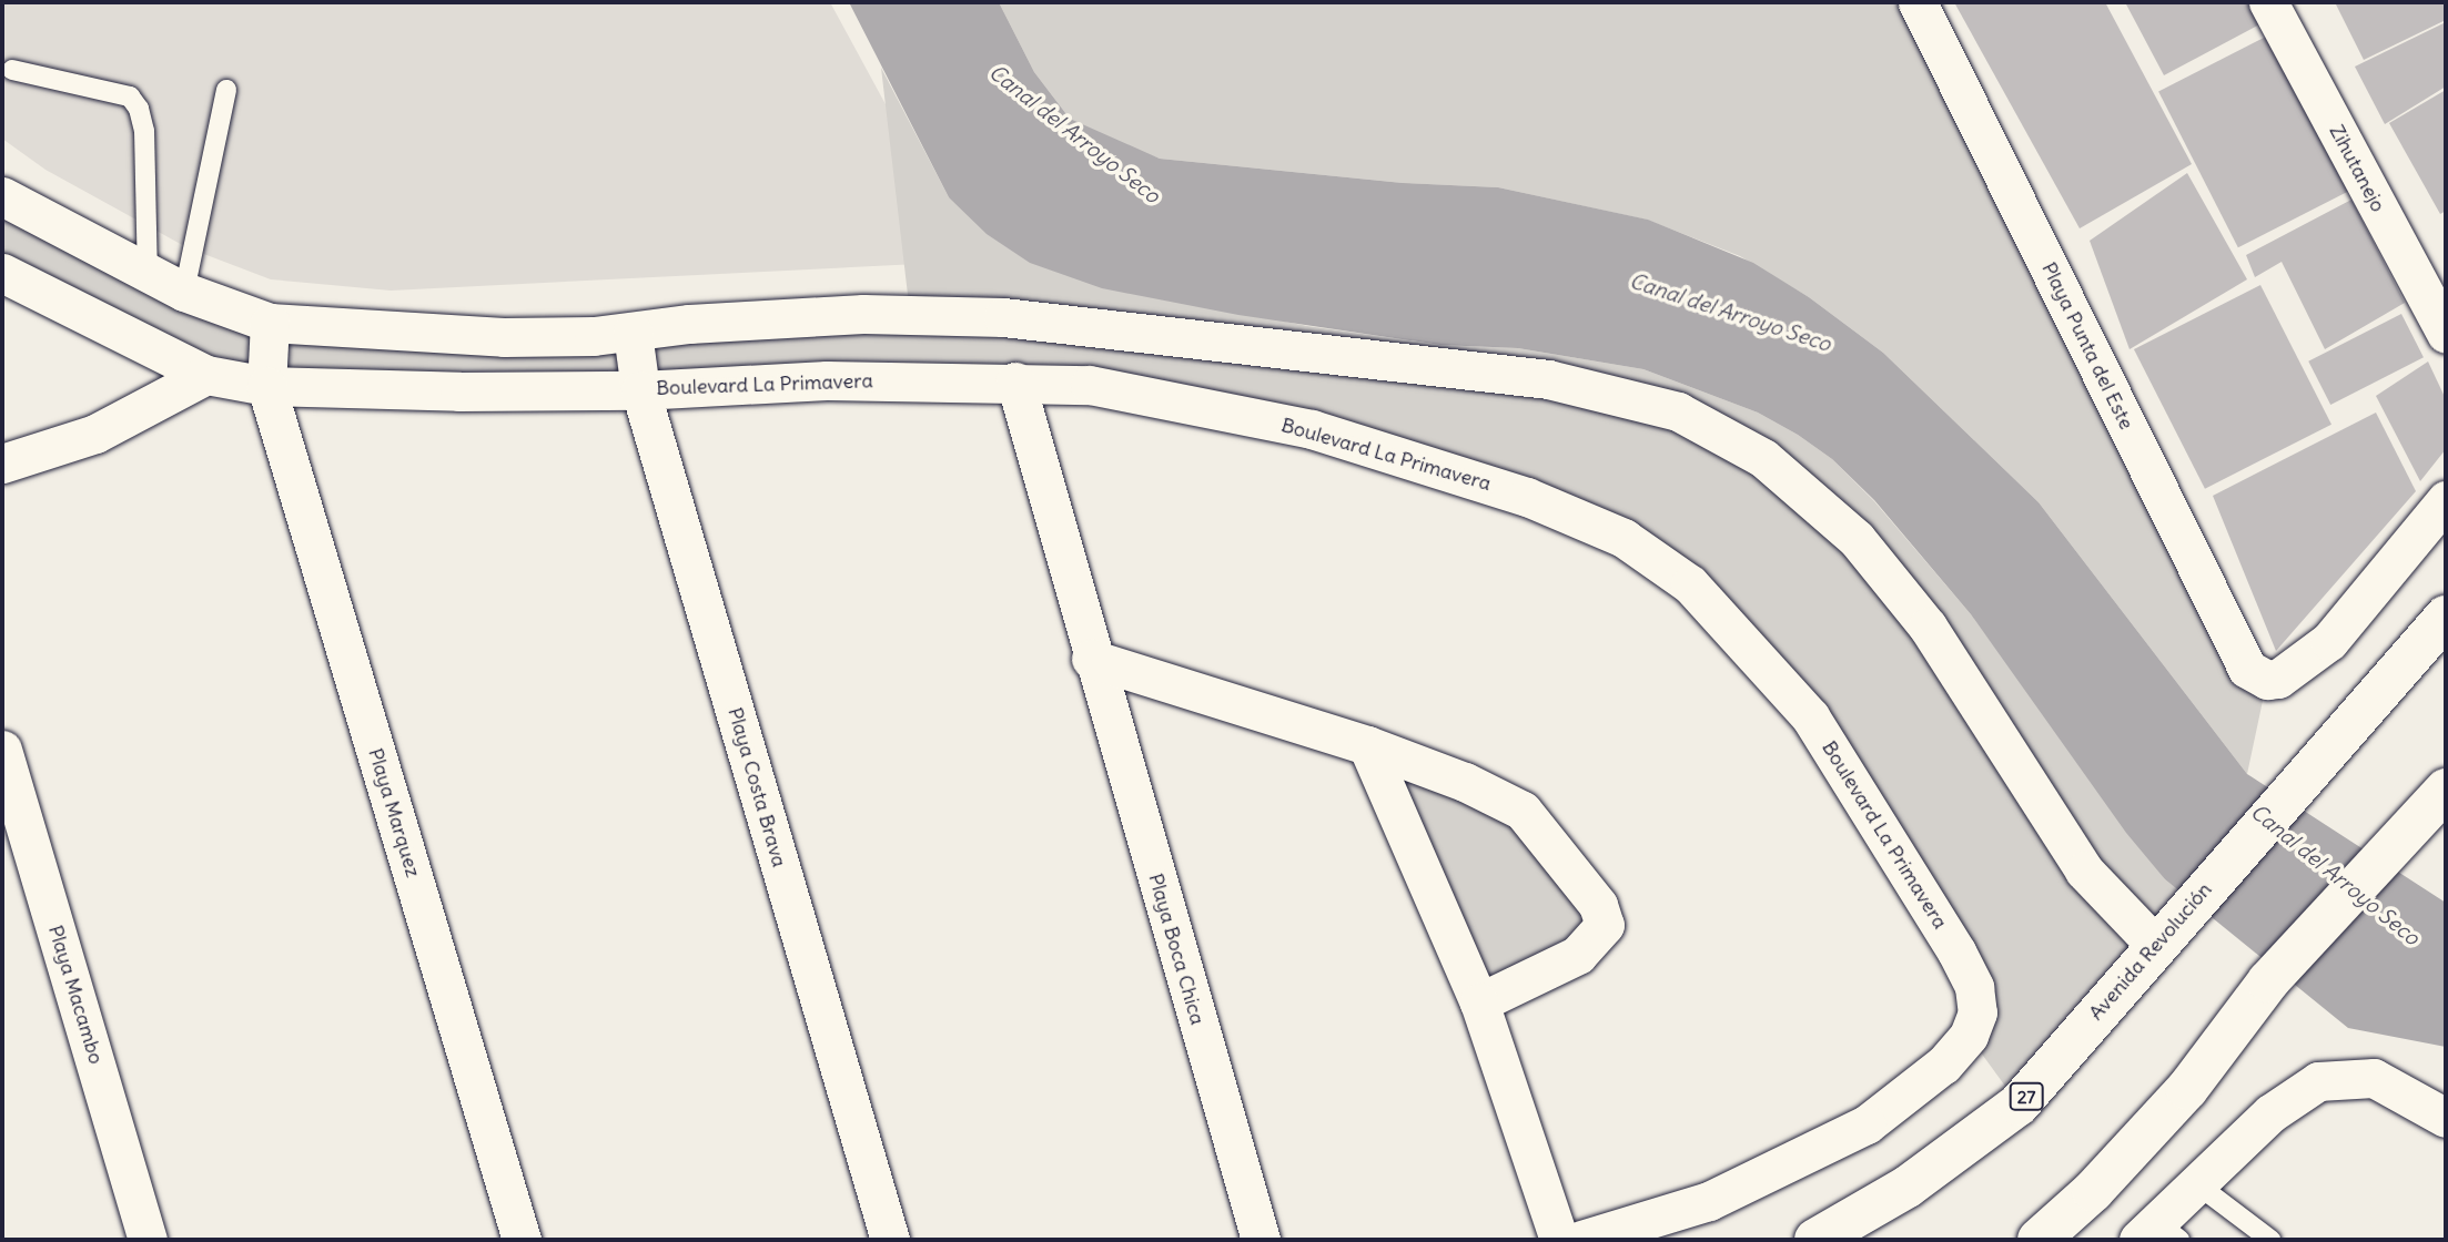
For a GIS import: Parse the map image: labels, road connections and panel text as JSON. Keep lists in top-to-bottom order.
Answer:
{
  "streets": {
    "main road": ["Avenida Revolución", "27"],
    "street": [
      "Zihutanejo",
      "Playa Punta del Este",
      "Boulevard La Primavera",
      "Playa Costa Brava",
      "Playa Marquez",
      "Playa Boca Chica",
      "Playa Macambo"
    ]
  },
  "crossings": [
    ["Boulevard La Primavera", "Playa Costa Brava"],
    ["Boulevard La Primavera", "Playa Marquez"],
    ["Boulevard La Primavera", "Playa Boca Chica"]
  ],
  "water": ["Canal del Arroyo Seco"]
}
